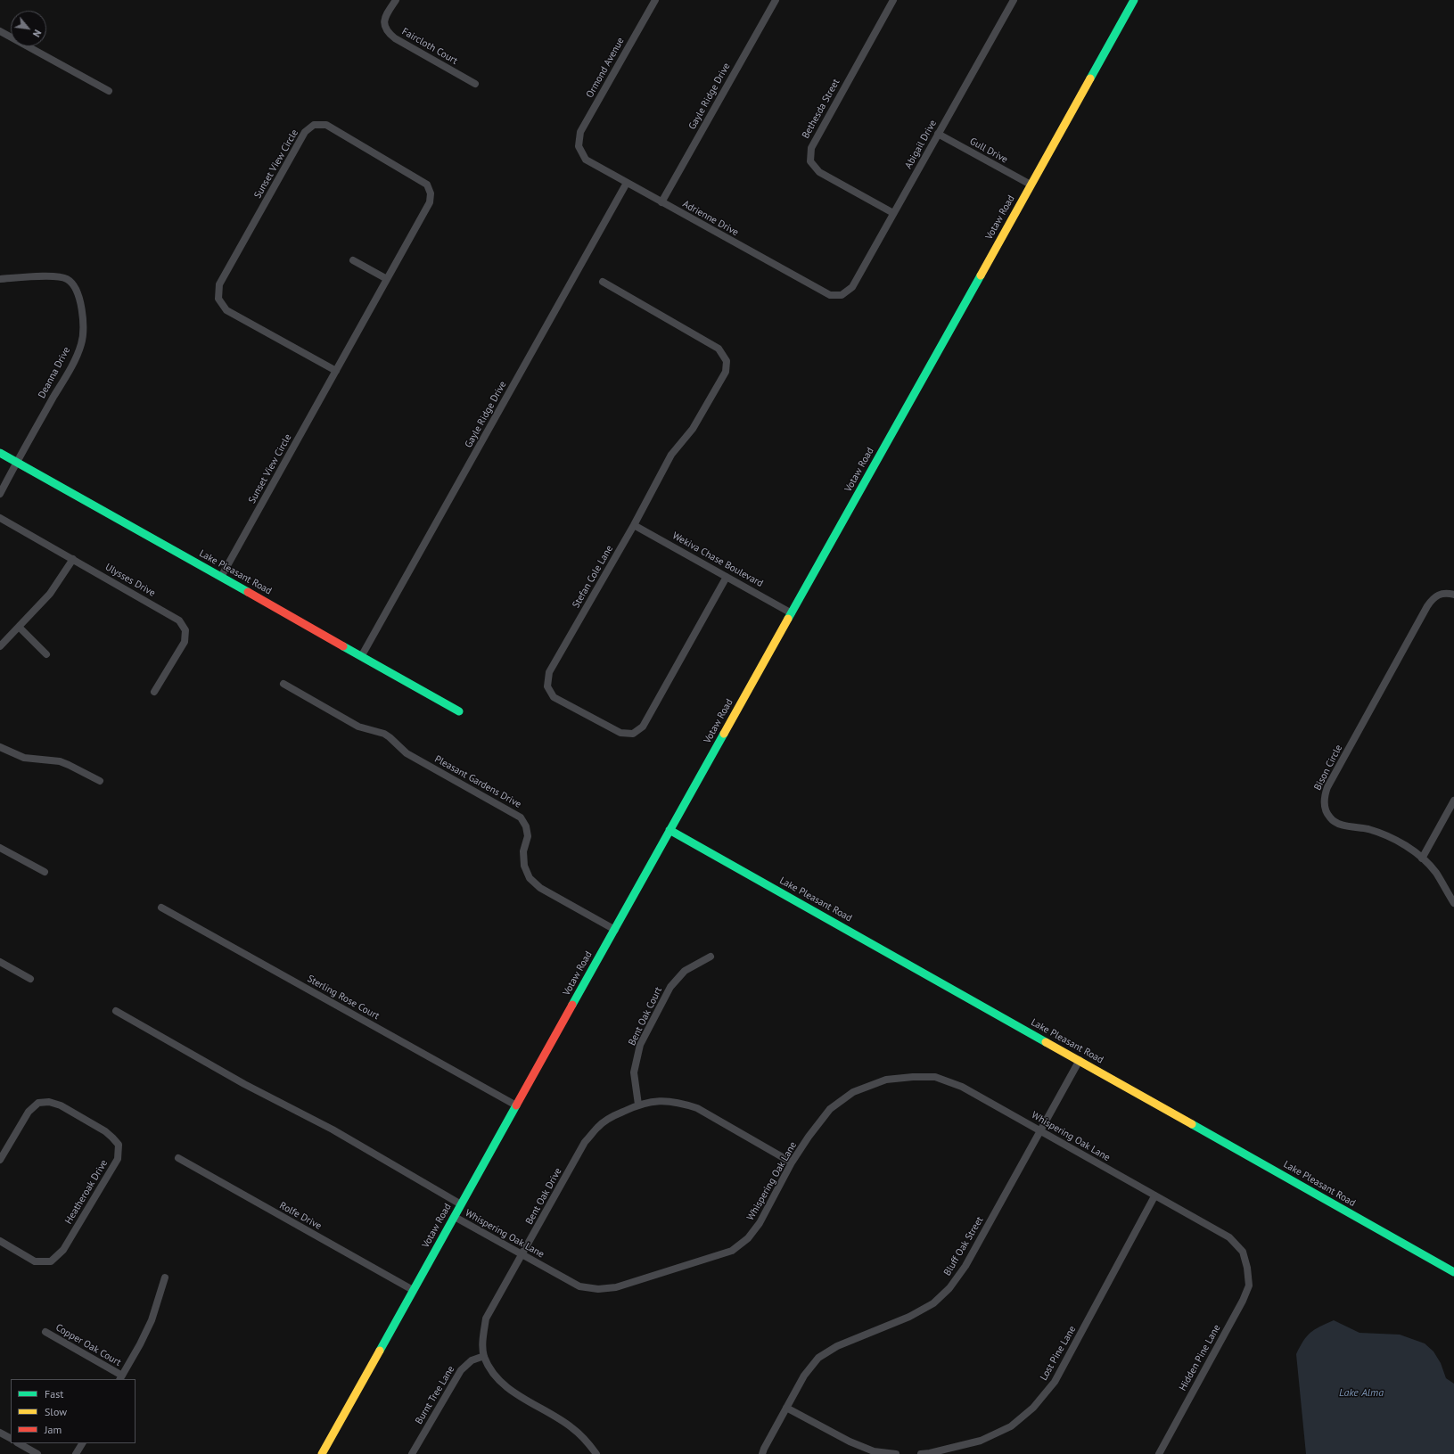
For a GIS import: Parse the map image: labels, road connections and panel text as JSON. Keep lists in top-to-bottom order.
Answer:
{
  "streets": {
    "street": [
      "Faircloth Court",
      "Ormond Avenue",
      "Gayle Ridge Drive",
      "Bethesda Street",
      "Abigail Drive",
      "Gull Drive",
      "Sunset View Circle",
      "Votaw Road",
      "Adrienne Drive",
      "Deanna Drive",
      "Wekiva Chase Boulevard",
      "Lake Pleasant Road",
      "Stefan Cole Lane",
      "Ulysses Drive",
      "Bison Circle",
      "Pleasant Gardens Drive",
      "Sterling Rose Court",
      "Bent Oak Court",
      "Whispering Oak Lane",
      "Heatheroak Drive",
      "Bent Oak Drive",
      "Rolfe Drive",
      "Bluff Oak Street",
      "Copper Oak Court",
      "Lost Pine Lane",
      "Hidden Pine Lane",
      "Burnt Tree Lane"
    ]
  },
  "crossings": [
    ["Ormond Avenue", "Adrienne Drive"],
    ["Gayle Ridge Drive", "Adrienne Drive"],
    ["Gayle Ridge Drive", "Lake Pleasant Road"],
    ["Bethesda Street", "Abigail Drive"],
    ["Abigail Drive", "Gull Drive"],
    ["Abigail Drive", "Adrienne Drive"],
    ["Gull Drive", "Votaw Road"],
    ["Sunset View Circle", "Lake Pleasant Road"],
    ["Votaw Road", "Wekiva Chase Boulevard"],
    ["Votaw Road", "Lake Pleasant Road"],
    ["Votaw Road", "Pleasant Gardens Drive"],
    ["Votaw Road", "Sterling Rose Court"],
    ["Votaw Road", "Whispering Oak Lane"],
    ["Votaw Road", "Rolfe Drive"],
    ["Deanna Drive", "Lake Pleasant Road"],
    ["Wekiva Chase Boulevard", "Stefan Cole Lane"],
    ["Lake Pleasant Road", "Bluff Oak Street"],
    ["Bent Oak Court", "Bent Oak Drive"],
    ["Whispering Oak Lane", "Bent Oak Drive"],
    ["Whispering Oak Lane", "Bluff Oak Street"],
    ["Whispering Oak Lane", "Lost Pine Lane"],
    ["Whispering Oak Lane", "Hidden Pine Lane"],
    ["Bent Oak Drive", "Burnt Tree Lane"]
  ],
  "water": ["Lake Alma"],
  "legend": ["Fast", "Slow", "Jam"],
  "north": "bottom right"
}
